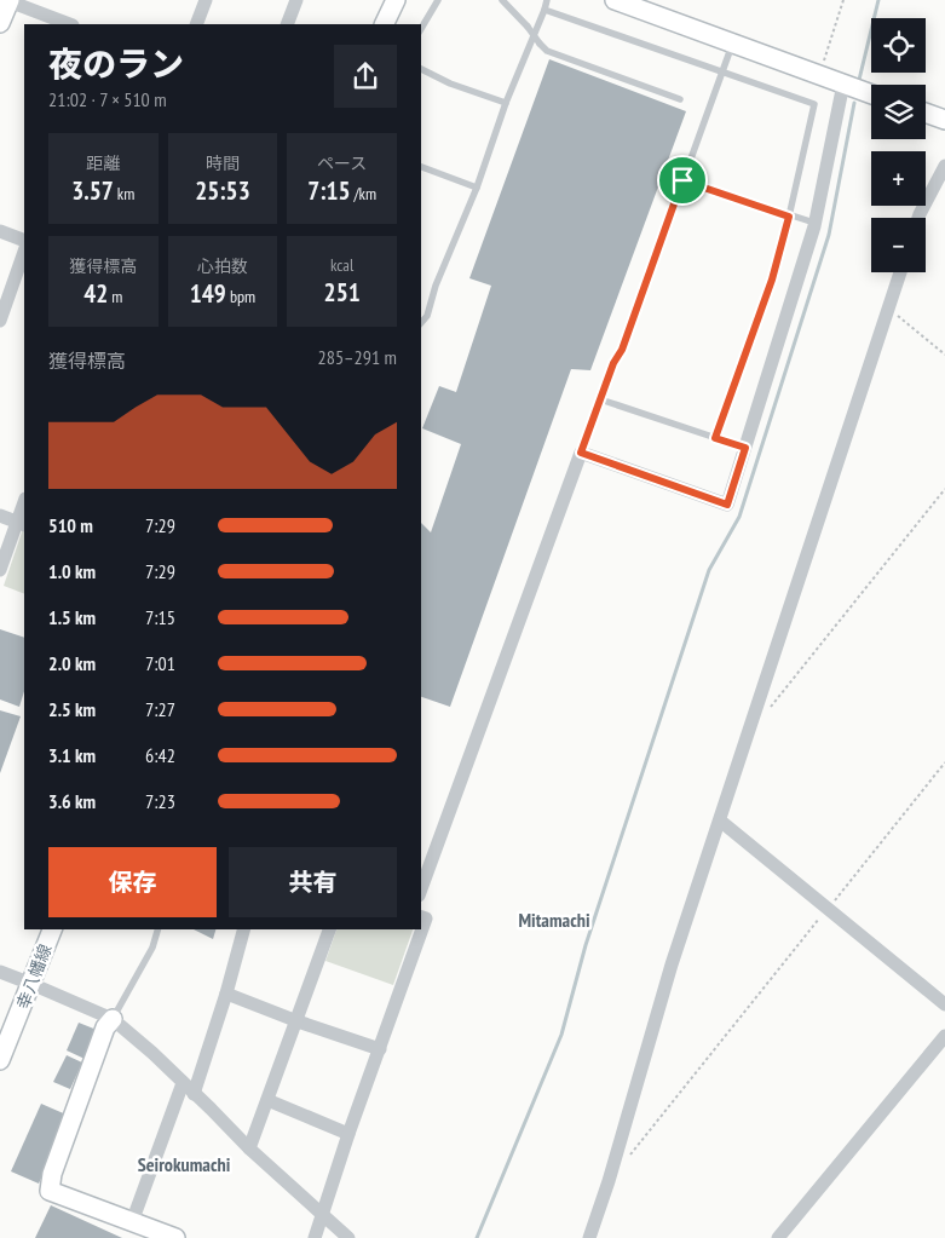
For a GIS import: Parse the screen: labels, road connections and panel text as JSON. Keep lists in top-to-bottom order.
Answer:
{
  "streets": {
    "street": ["幸八幡線"]
  },
  "districts": ["Mitamachi", "Seirokumachi"],
  "page": {
    "map_buttons": ["+", "−"],
    "heading": ["夜のラン", "21:02 · 7 × 510 m"],
    "stats": [
      ["距離", "3.57 km"],
      ["時間", "25:53"],
      ["ペース", "7:15 /km"],
      ["獲得標高", "42 m"],
      ["心拍数", "149 bpm"],
      ["kcal", "251"]
    ],
    "chart": ["獲得標高", "285–291 m"],
    "list": [
      {
        "name": "510 m",
        "note": "7:29"
      },
      {
        "name": "1.0 km",
        "note": "7:29"
      },
      {
        "name": "1.5 km",
        "note": "7:15"
      },
      {
        "name": "2.0 km",
        "note": "7:01"
      },
      {
        "name": "2.5 km",
        "note": "7:27"
      },
      {
        "name": "3.1 km",
        "note": "6:42"
      },
      {
        "name": "3.6 km",
        "note": "7:23"
      }
    ],
    "buttons": ["保存", "共有"]
  }
}
